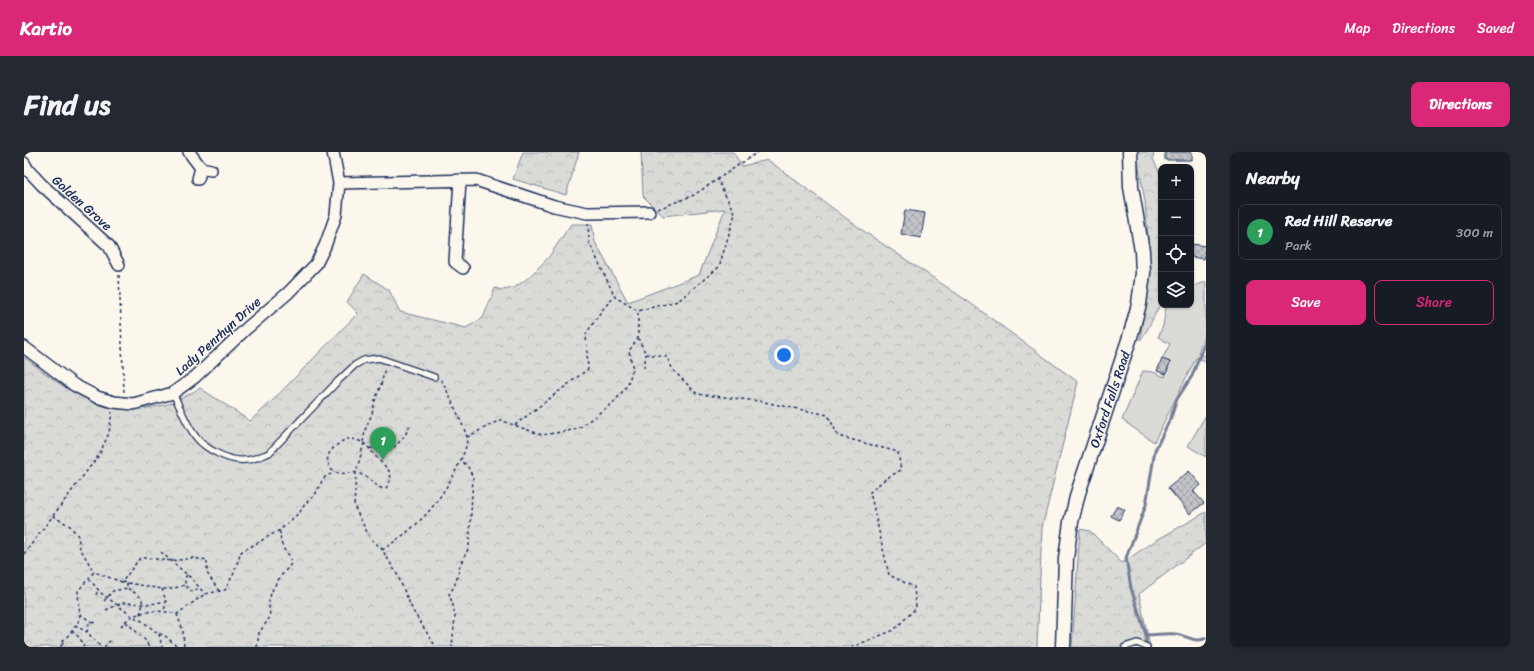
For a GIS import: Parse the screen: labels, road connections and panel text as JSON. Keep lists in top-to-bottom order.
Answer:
{
  "streets": {
    "street": ["Golden Grove", "Lady Penrhyn Drive", "Oxford Falls Road"]
  },
  "page": {
    "header": "Kartio",
    "nav": ["Map", "Directions", "Saved"],
    "title": "Find us",
    "buttons": [
      "Directions",
      ["Save", "Share"]
    ],
    "heading": "Nearby",
    "map_buttons": ["+", "−"],
    "list": [
      {
        "mark": "1",
        "name": "Red Hill Reserve",
        "note": "Park",
        "value": "300 m"
      }
    ],
    "pins": "1"
  }
}
